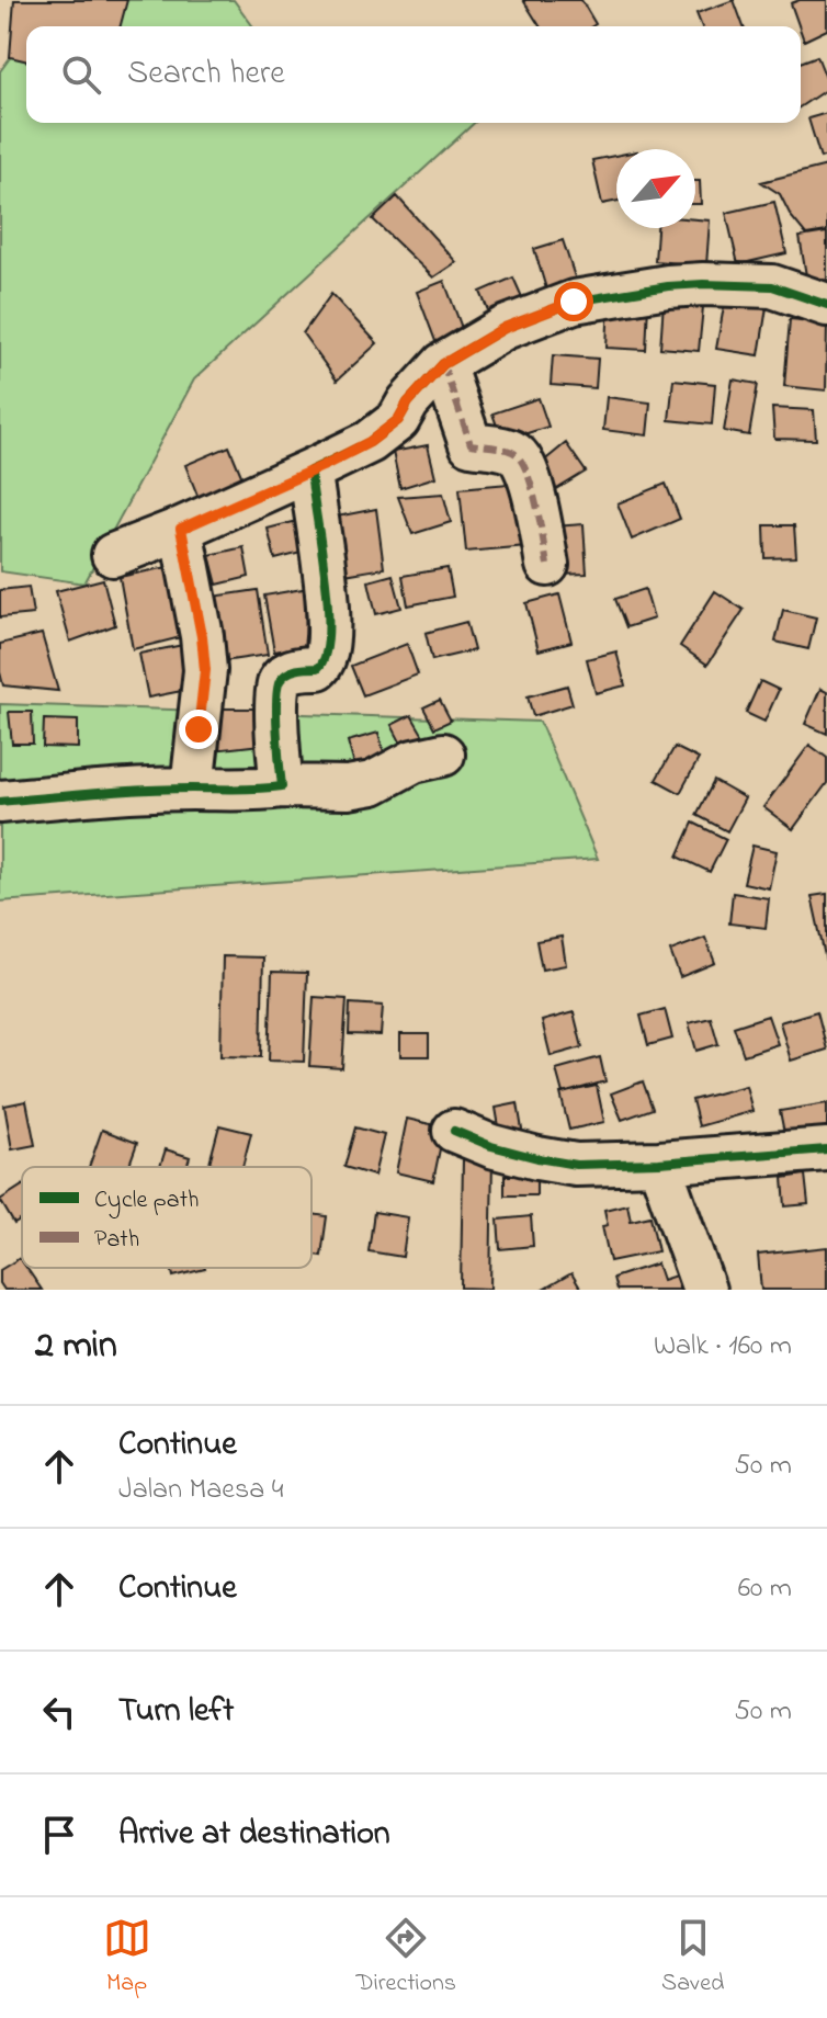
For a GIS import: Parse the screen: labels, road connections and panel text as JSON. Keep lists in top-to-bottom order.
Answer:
{
  "legend": ["Cycle path", "Path"],
  "north": "top right",
  "page": {
    "search": "Search here",
    "heading": ["2 min", "Walk · 160 m"],
    "list": [
      ["Continue", "Jalan Maesa 4", "50 m"],
      ["Continue", "60 m"],
      ["Turn left", "50 m"],
      "Arrive at destination"
    ],
    "nav": ["Map", "Directions", "Saved"]
  }
}
